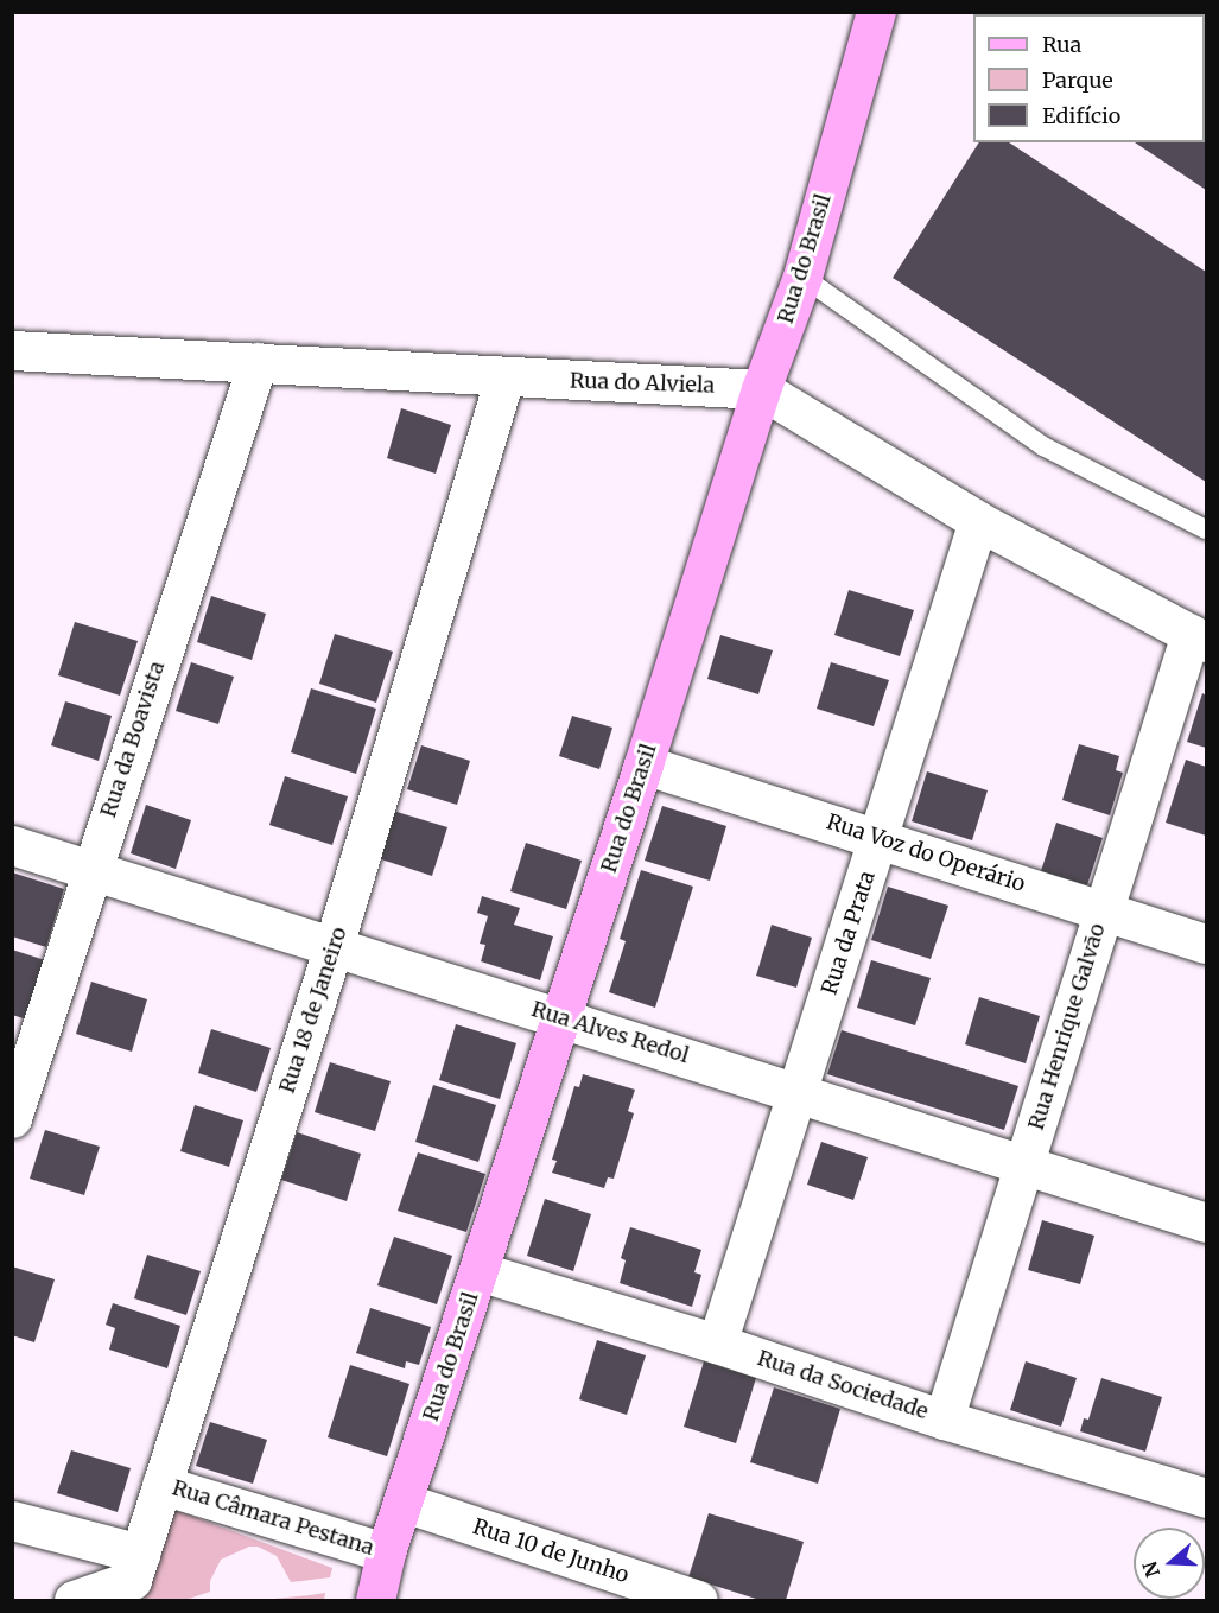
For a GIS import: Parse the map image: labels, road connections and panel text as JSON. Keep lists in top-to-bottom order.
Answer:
{
  "streets": {
    "street": [
      "Rua do Brasil",
      "Rua do Alviela",
      "Rua da Boavista",
      "Rua Voz do Operário",
      "Rua da Prata",
      "Rua 18 de Janeiro",
      "Rua Henrique Galvão",
      "Rua Alves Redol",
      "Rua da Sociedade",
      "Rua Câmara Pestana",
      "Rua 10 de Junho"
    ]
  },
  "crossings": [
    ["Rua do Brasil", "Rua do Alviela"],
    ["Rua do Brasil", "Rua Voz do Operário"],
    ["Rua do Brasil", "Rua Alves Redol"],
    ["Rua do Brasil", "Rua da Sociedade"],
    ["Rua do Brasil", "Rua Câmara Pestana"],
    ["Rua do Brasil", "Rua 10 de Junho"],
    ["Rua do Alviela", "Rua da Boavista"],
    ["Rua do Alviela", "Rua da Prata"],
    ["Rua do Alviela", "Rua 18 de Janeiro"],
    ["Rua do Alviela", "Rua Henrique Galvão"],
    ["Rua da Boavista", "Rua Alves Redol"],
    ["Rua Voz do Operário", "Rua da Prata"],
    ["Rua Voz do Operário", "Rua Henrique Galvão"],
    ["Rua da Prata", "Rua Alves Redol"],
    ["Rua da Prata", "Rua da Sociedade"],
    ["Rua 18 de Janeiro", "Rua Alves Redol"],
    ["Rua 18 de Janeiro", "Rua Câmara Pestana"],
    ["Rua Henrique Galvão", "Rua Alves Redol"],
    ["Rua Henrique Galvão", "Rua da Sociedade"]
  ],
  "legend": ["Rua", "Parque", "Edifício"],
  "north": "left"
}
